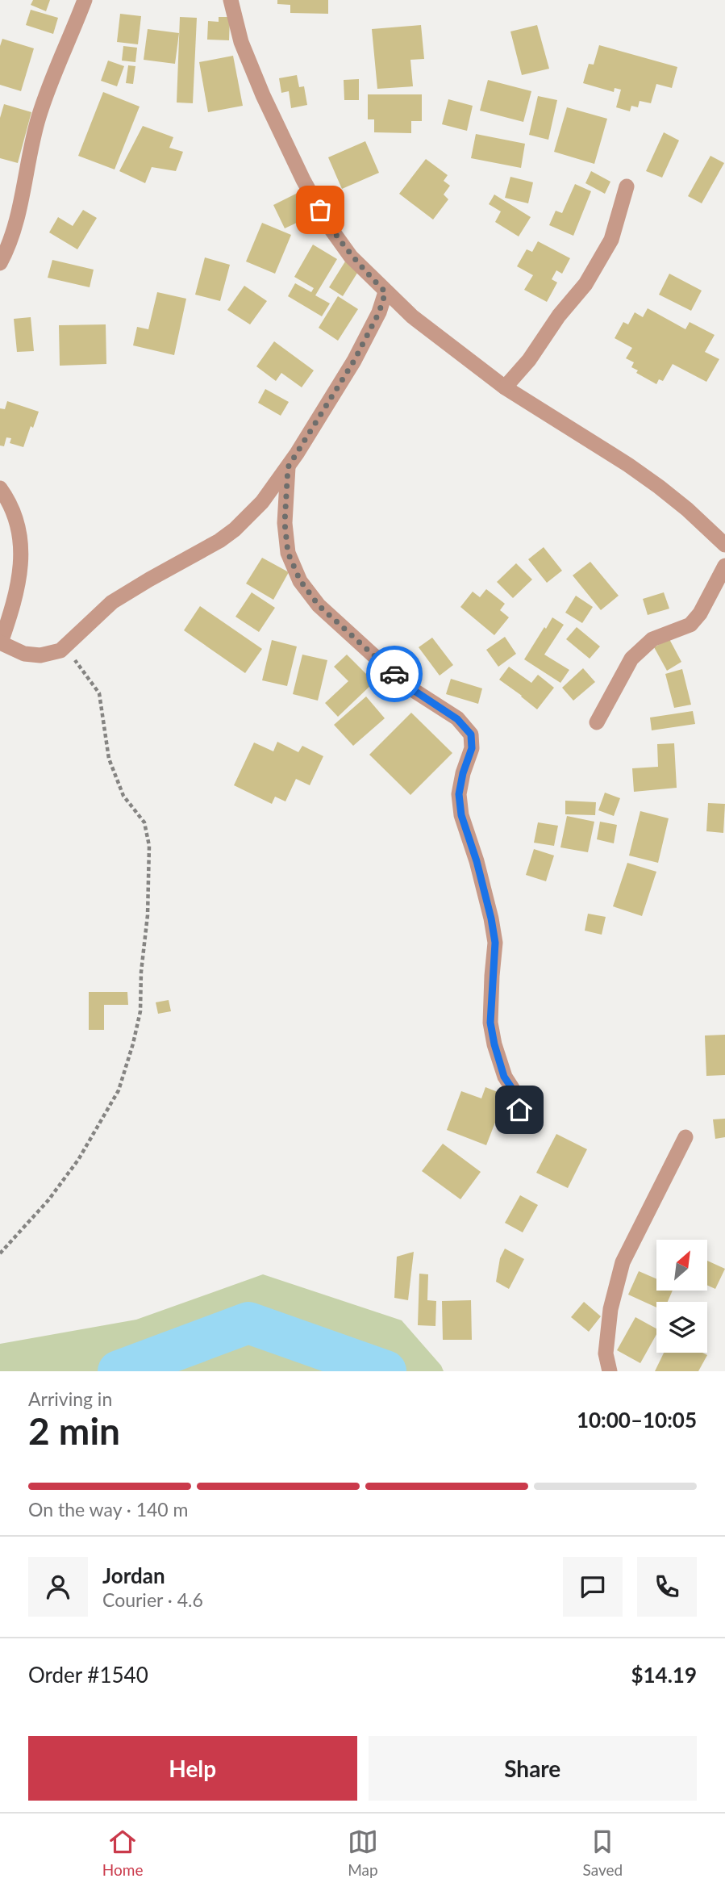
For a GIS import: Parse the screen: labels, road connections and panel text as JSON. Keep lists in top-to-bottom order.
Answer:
{
  "north": "top right",
  "page": {
    "heading": ["2 min", "Arriving in", "10:00–10:05"],
    "panel": [
      "Jordan",
      "Courier · 4.6",
      "Order #1540",
      "$14.19"
    ],
    "bar": "On the way · 140 m",
    "buttons": ["Help", "Share"],
    "tabs": ["Home", "Map", "Saved"]
  }
}
